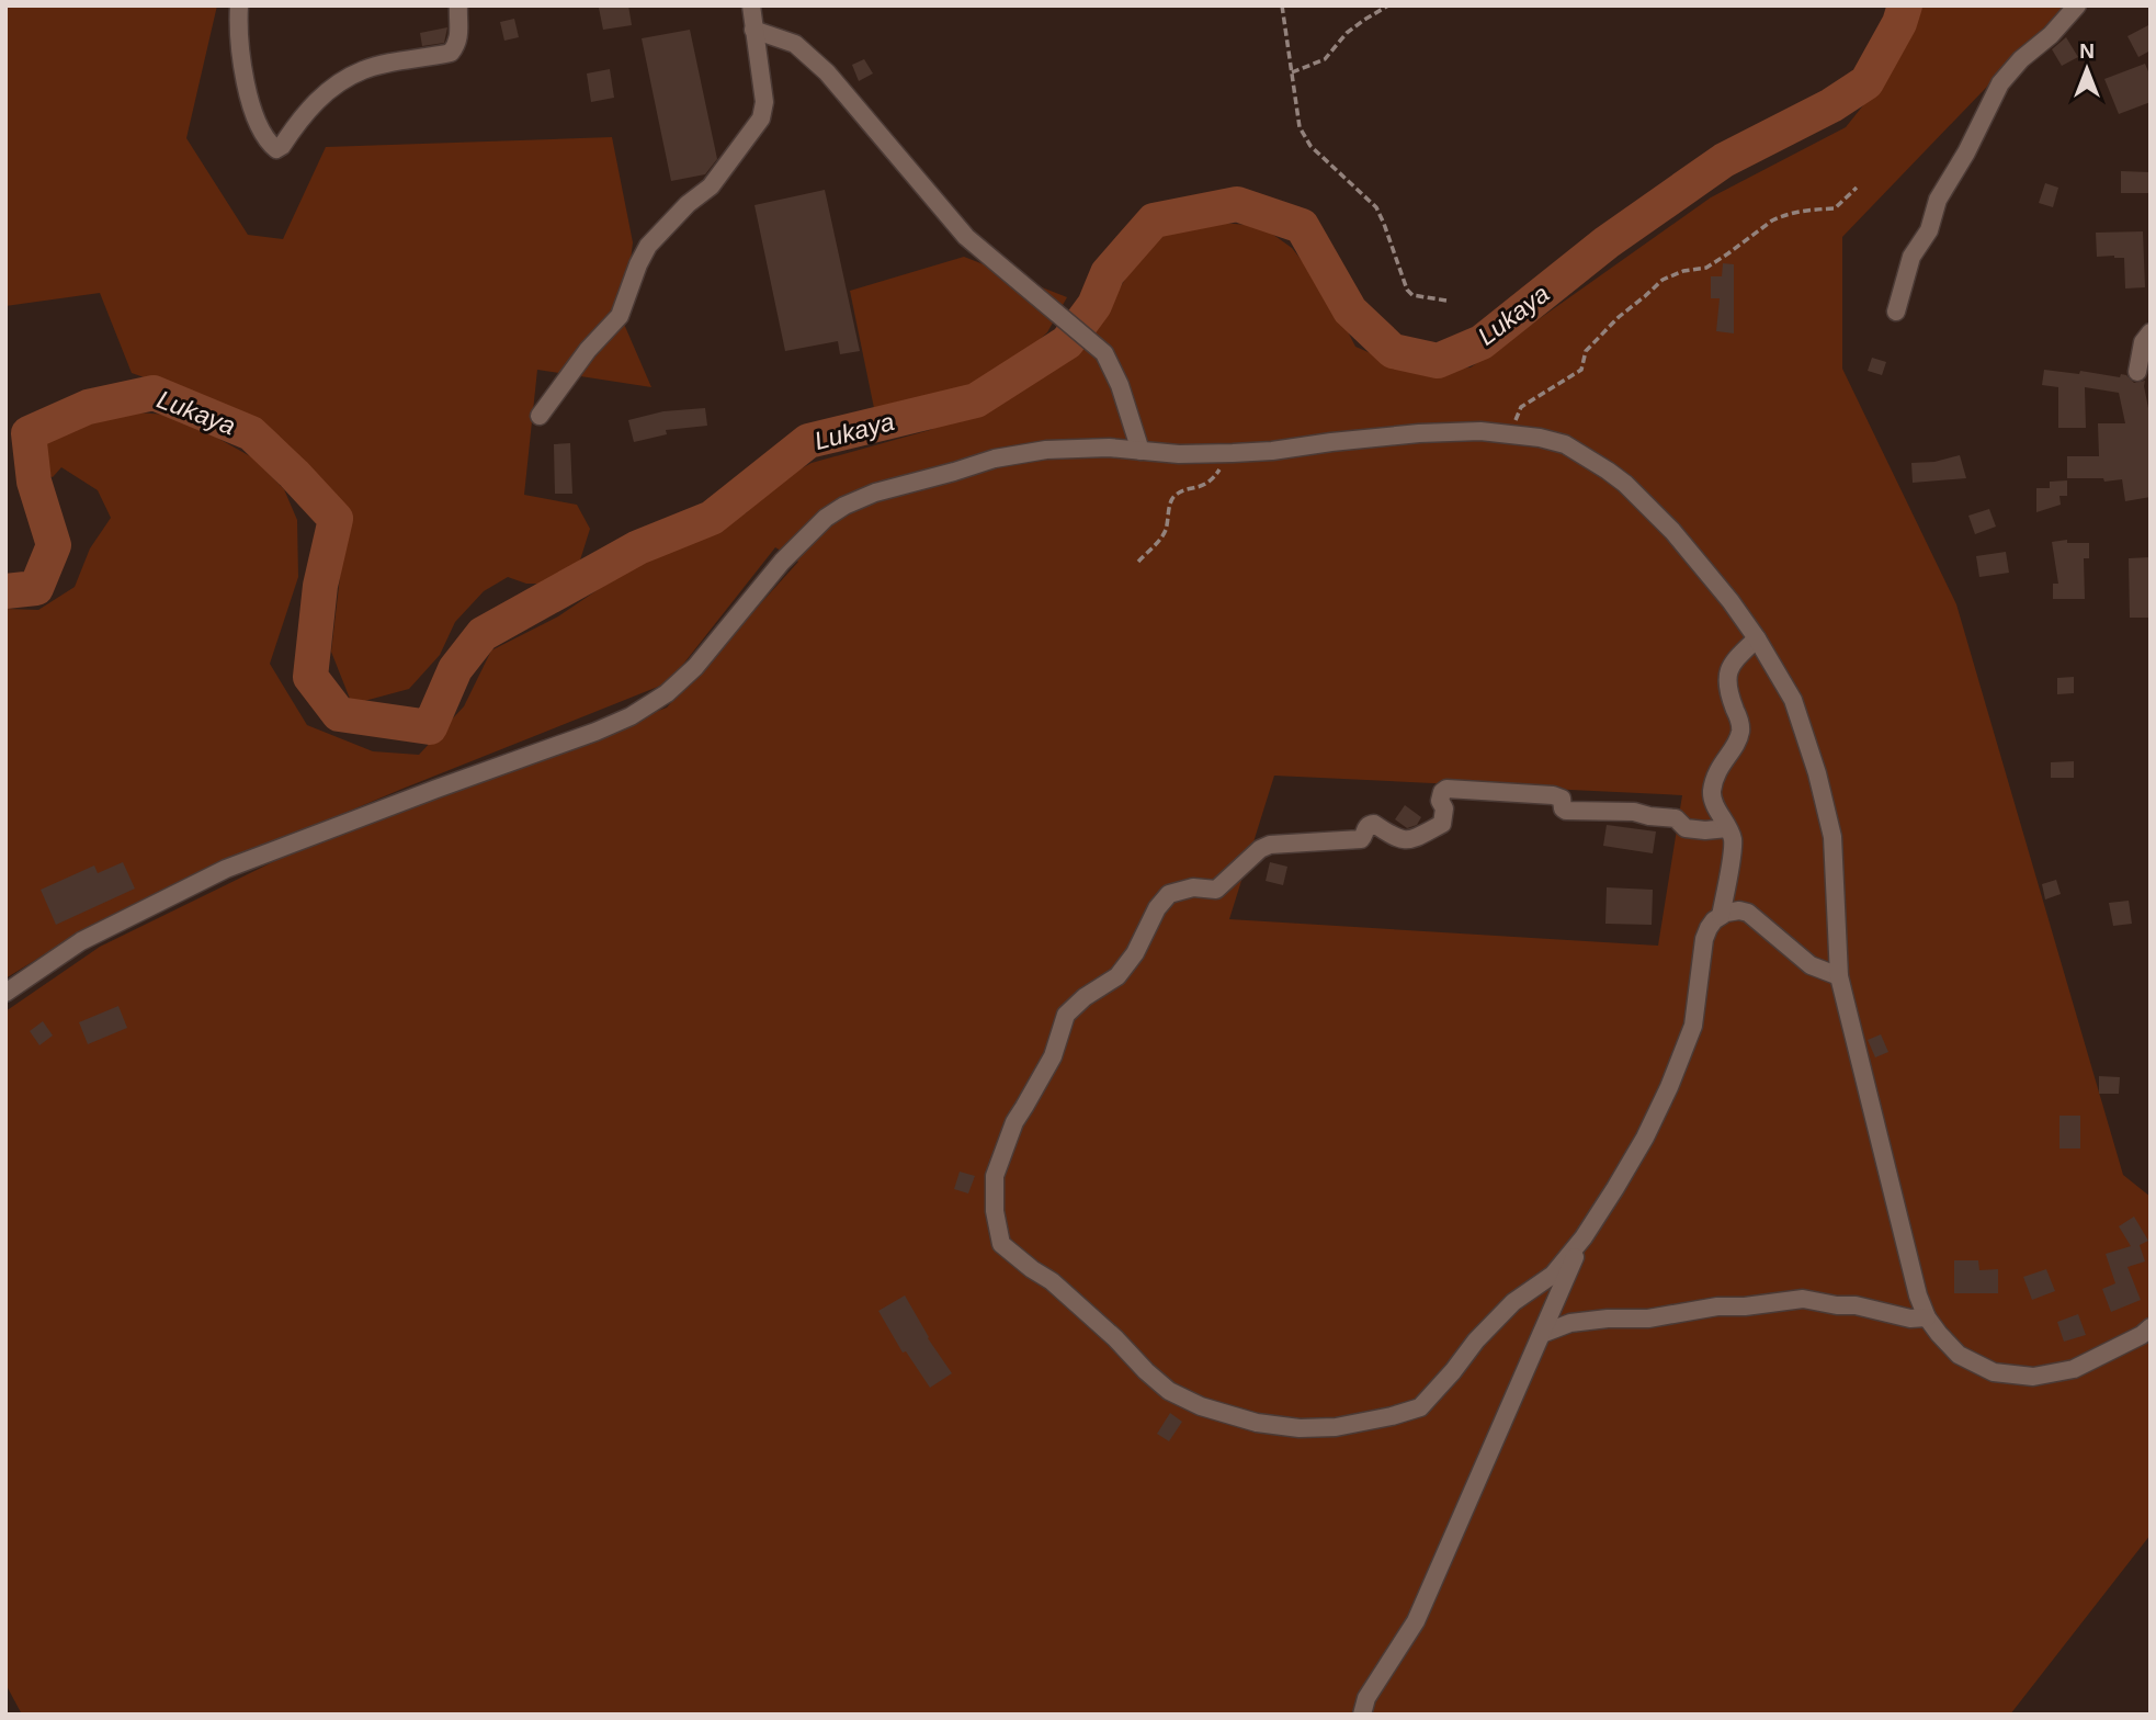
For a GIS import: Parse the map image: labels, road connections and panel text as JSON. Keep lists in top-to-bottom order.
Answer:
{
  "water": ["Lukaya"],
  "north": "top"
}
